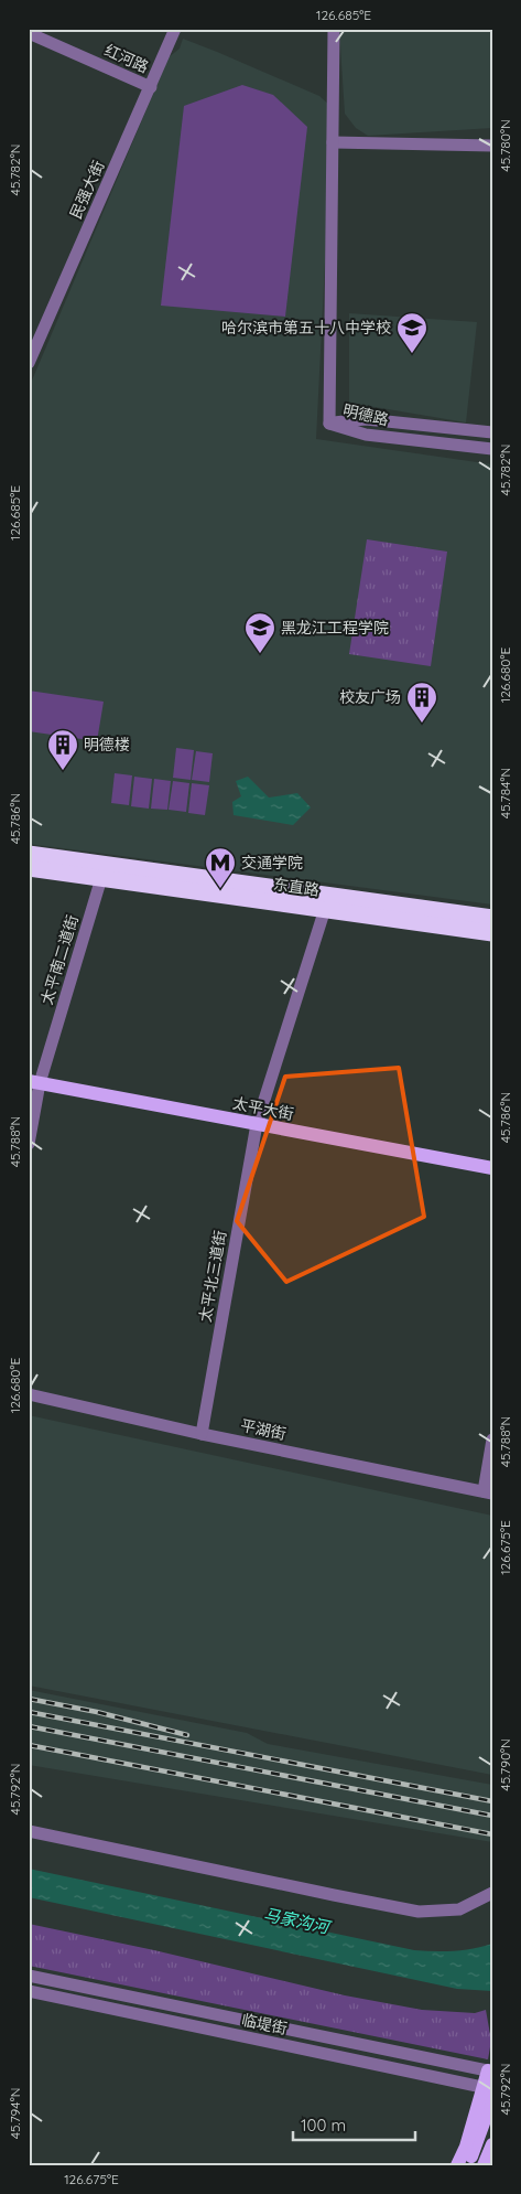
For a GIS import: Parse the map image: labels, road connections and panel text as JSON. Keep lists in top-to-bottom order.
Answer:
{
  "streets": {
    "highway": ["东直路"],
    "main road": ["太平大街"],
    "street": [
      "红河路",
      "民强大街",
      "明德路",
      "太平南二道街",
      "太平北三道街",
      "平湖街",
      "临堤街"
    ]
  },
  "crossings": [
    ["红河路", "民强大街"],
    ["东直路", "太平南二道街"],
    ["东直路", "太平北三道街"],
    ["太平南二道街", "太平大街"],
    ["太平大街", "太平北三道街"],
    ["太平北三道街", "平湖街"]
  ],
  "water": ["马家沟河"],
  "places": {
    "school or university": ["哈尔滨市第五十八中学校", "黑龙江工程学院"],
    "building": ["校友广场", "明德楼"],
    "metro station": ["交通学院"]
  },
  "scale_bar": "100 m",
  "coordinates": [
    "126.685°E",
    "45.780°N",
    "45.782°N",
    "126.680°E",
    "45.784°N",
    "45.786°N",
    "45.788°N",
    "126.675°E",
    "45.790°N",
    "45.792°N",
    "45.794°N"
  ]
}
